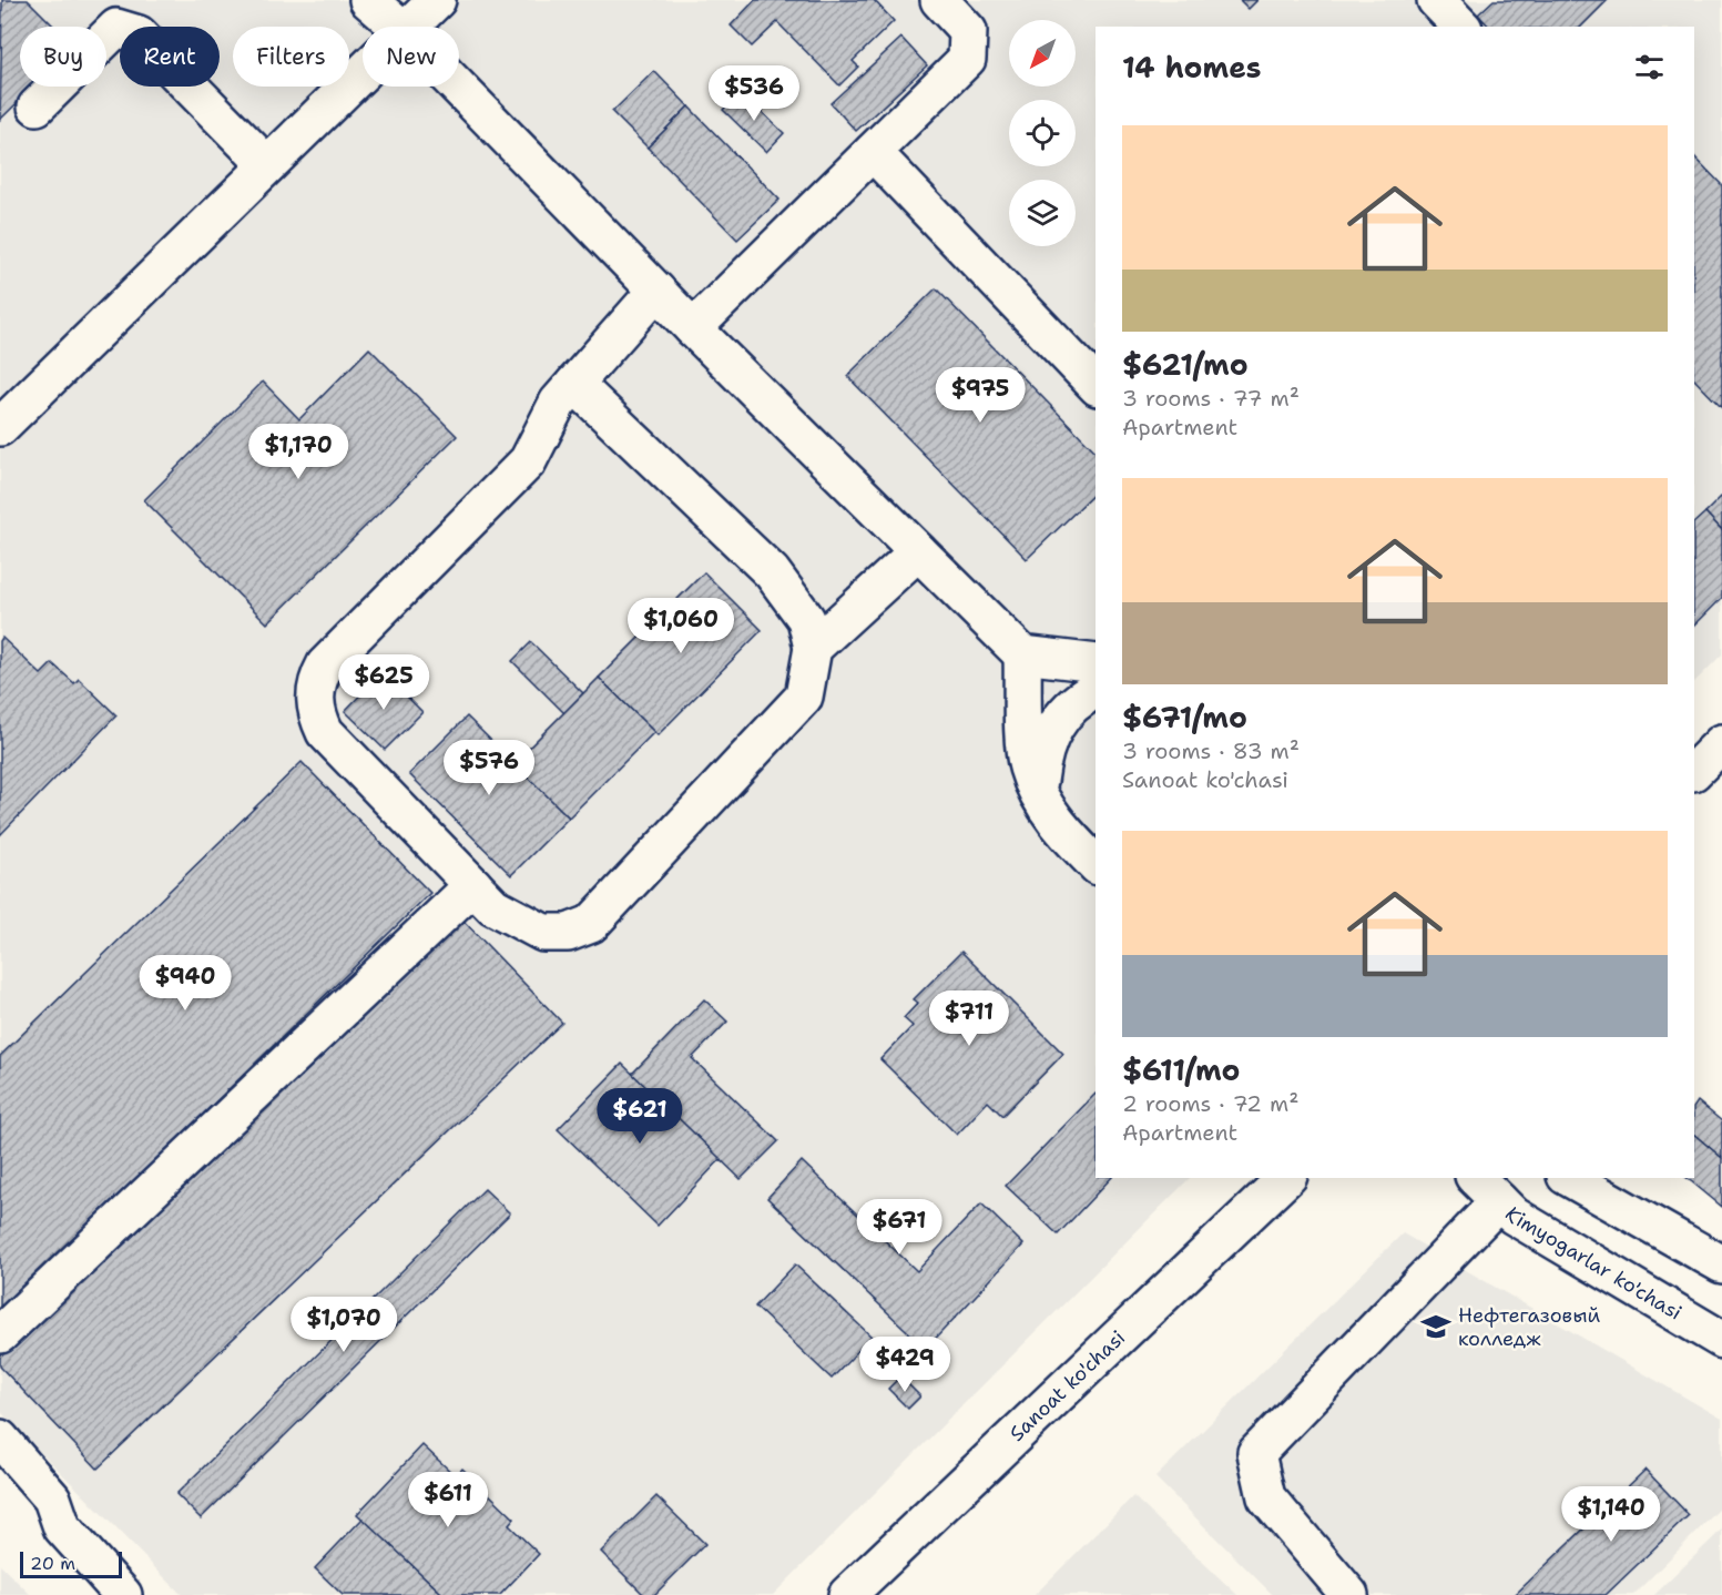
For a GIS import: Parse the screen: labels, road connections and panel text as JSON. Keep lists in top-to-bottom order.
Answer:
{
  "streets": {
    "street": ["Kimyogarlar ko'chasi", "Sanoat ko'chasi"]
  },
  "places": {
    "school or university": ["Нефтегазовый колледж"]
  },
  "scale_bar": "20 m",
  "north": "bottom left",
  "page": {
    "chip": [
      "Buy",
      "Rent",
      "Filters",
      "New"
    ],
    "heading": "14 homes",
    "price": [
      "$536",
      "$975",
      "$1,170",
      "$1,060",
      "$625",
      "$576",
      "$940",
      "$711",
      "$621",
      "$671",
      "$1,070",
      "$429",
      "$611",
      "$1,140"
    ],
    "list": [
      {
        "name": "$621/mo",
        "note": "3 rooms · 77 m² · Apartment"
      },
      {
        "name": "$671/mo",
        "note": "3 rooms · 83 m² · Sanoat ko'chasi"
      },
      {
        "name": "$611/mo",
        "note": "2 rooms · 72 m² · Apartment"
      }
    ],
    "scale": "20 m"
  }
}
